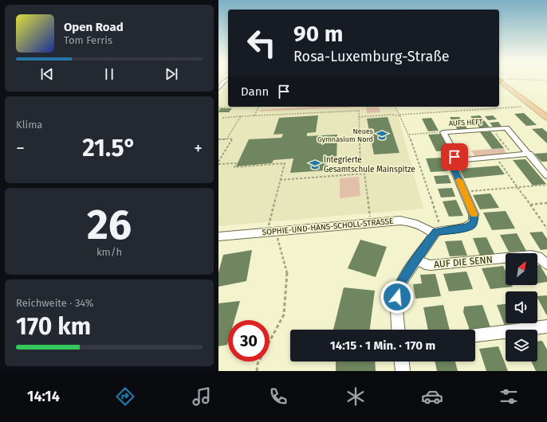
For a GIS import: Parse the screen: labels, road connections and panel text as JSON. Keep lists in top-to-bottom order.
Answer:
{
  "streets": {
    "street": ["AUFS HEFT", "SOPHIE-UND-HANS-SCHOLL-STRASSE", "AUF DIE SENN"]
  },
  "crossings": [
    ["AUFS HEFT", "SOPHIE-UND-HANS-SCHOLL-STRASSE"]
  ],
  "places": {
    "school or university": ["Neues Gymnasium Nord", "Integrierte Gesamtschule Mainspitze"]
  },
  "north": "top right",
  "page": {
    "turn": ["90 m", "Rosa-Luxemburg-Straße"],
    "song": ["Open Road", "Tom Ferris"],
    "then": "Dann",
    "tile": [
      "Klima",
      ["26", "km/h"],
      ["Reichweite · 34%", "170 km"]
    ],
    "heat": ["−", "21.5°", "+"],
    "limit": "30",
    "trip": "14:15 · 1 Min. · 170 m",
    "tabs": "14:14"
  }
}
